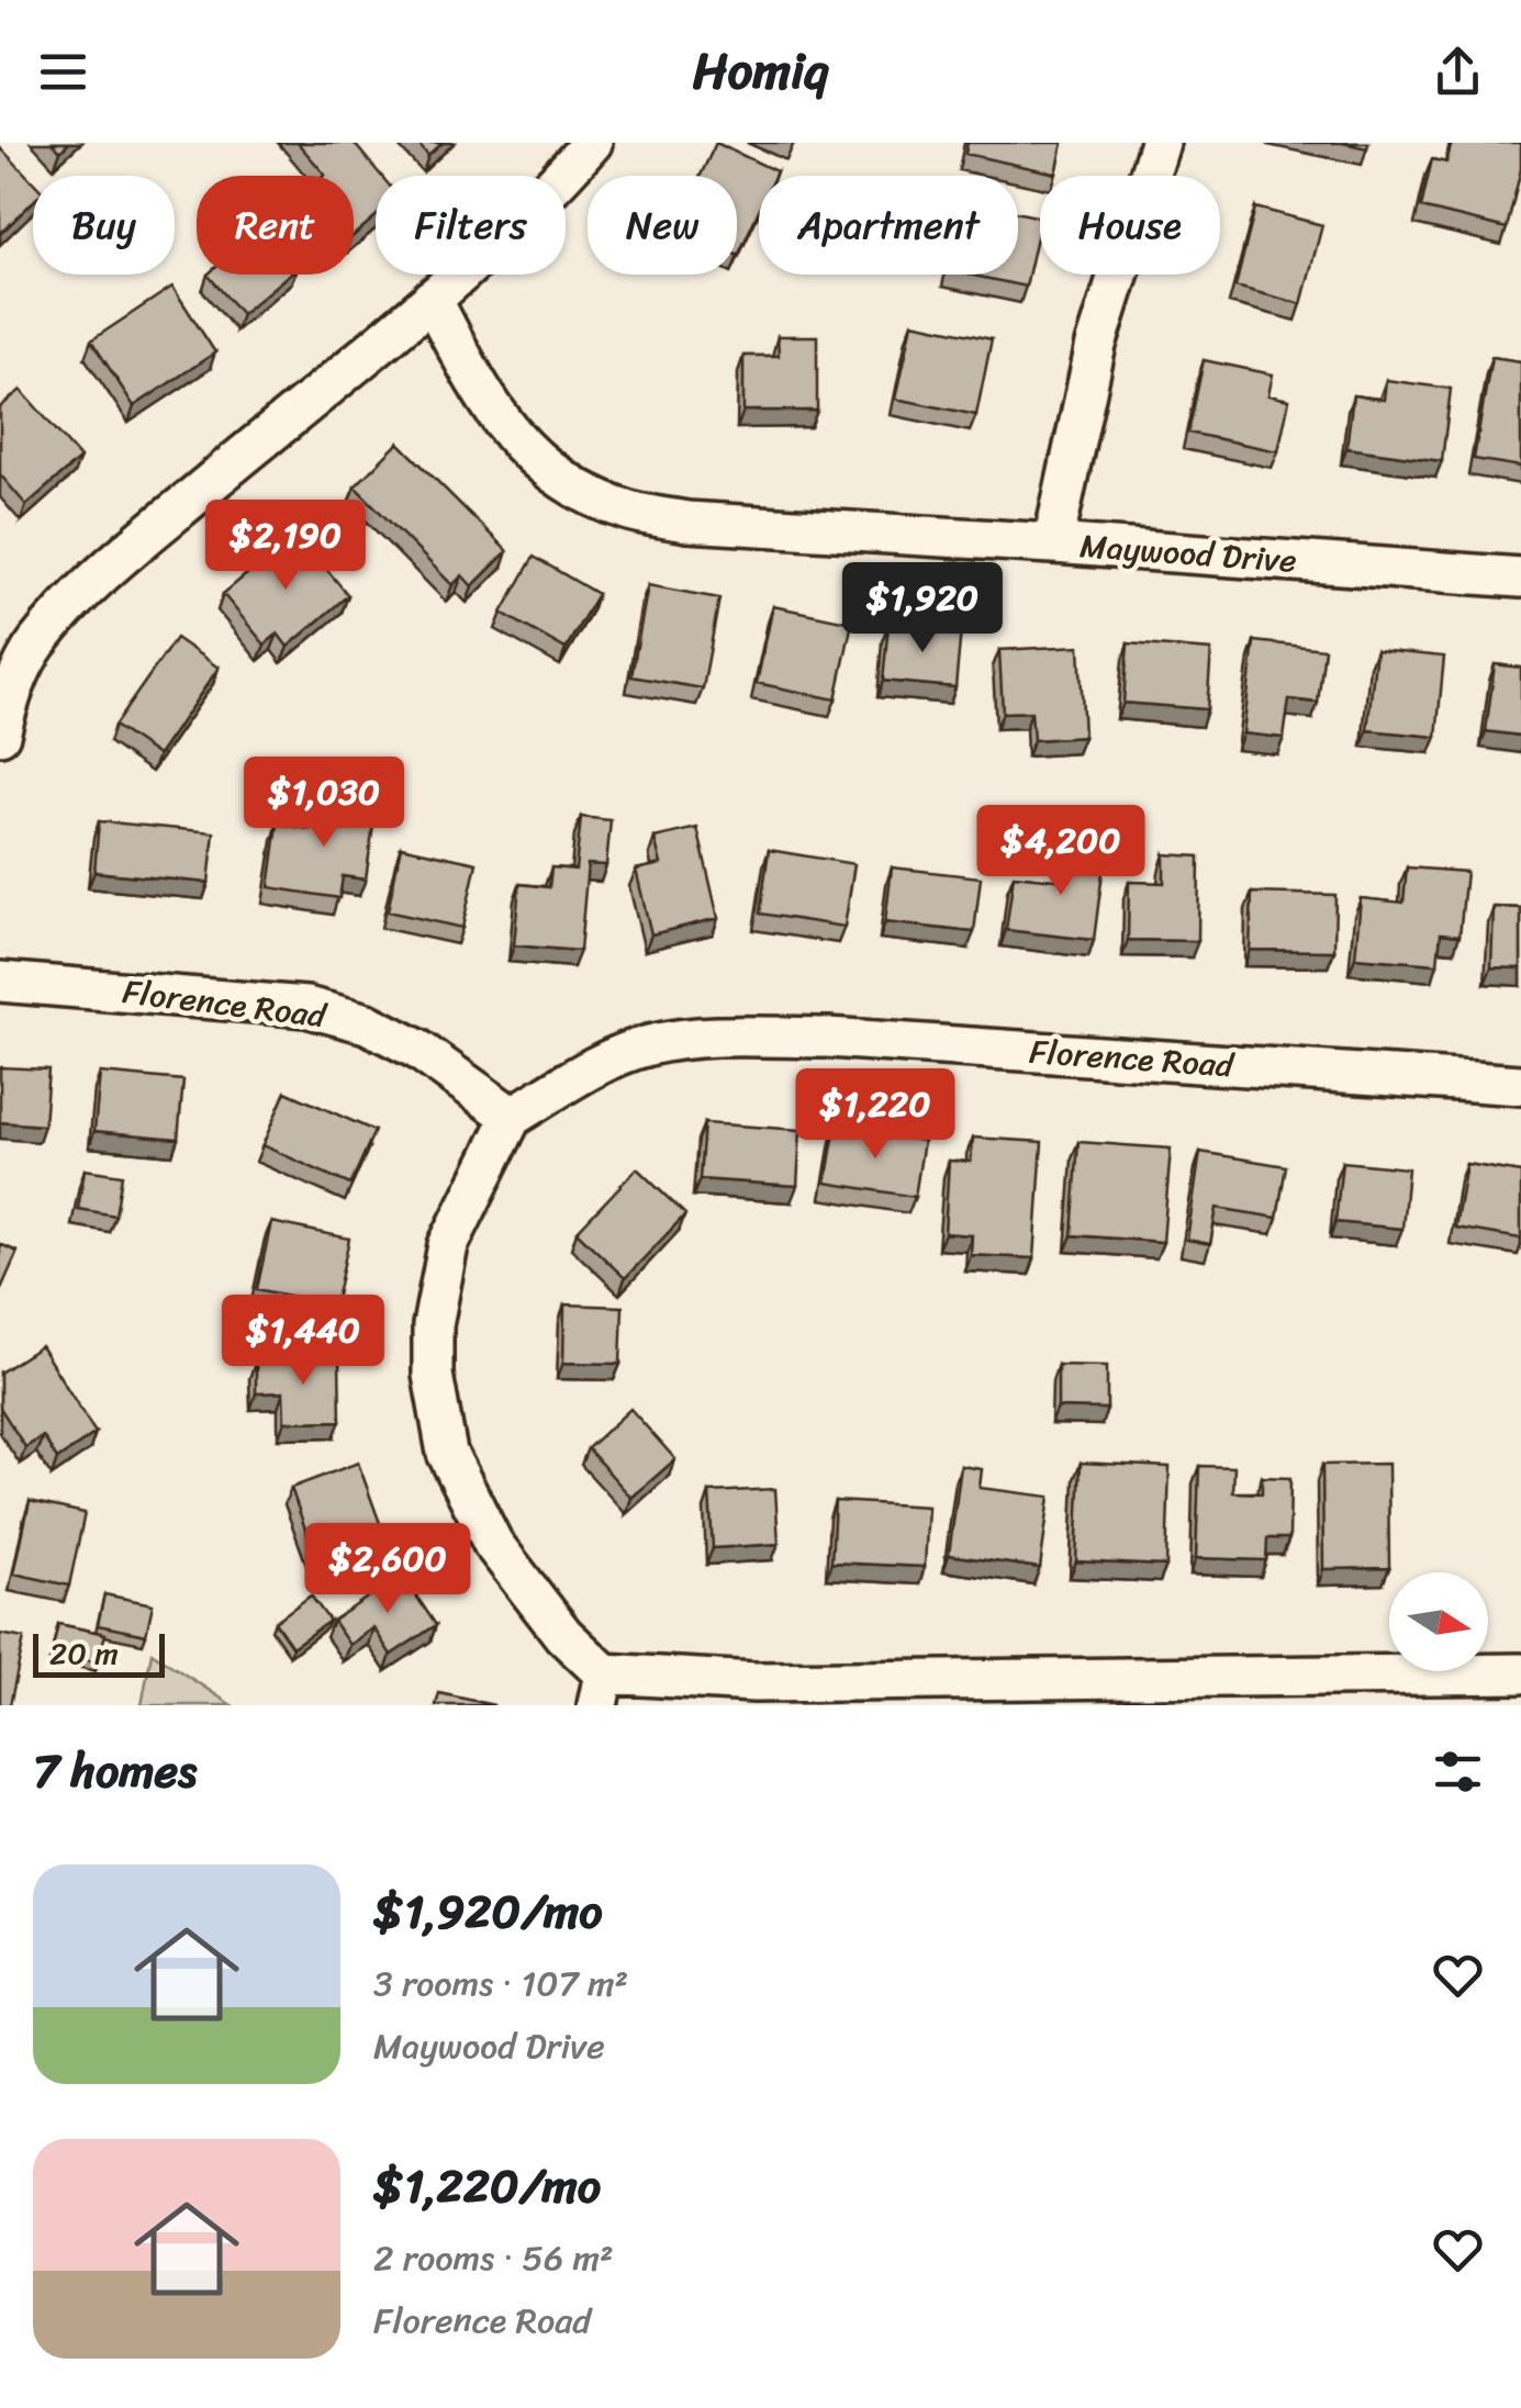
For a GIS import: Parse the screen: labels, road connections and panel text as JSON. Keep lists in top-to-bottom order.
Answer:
{
  "streets": {
    "street": ["Maywood Drive", "Florence Road"]
  },
  "scale_bar": "20 m",
  "north": "right",
  "page": {
    "header": "Homiq",
    "chip": [
      "Buy",
      "Rent",
      "Filters",
      "New",
      "Apartment",
      "House"
    ],
    "price": [
      "$2,190",
      "$1,920",
      "$1,030",
      "$4,200",
      "$1,220",
      "$1,440",
      "$2,600"
    ],
    "scale": "20 m",
    "heading": "7 homes",
    "list": [
      {
        "name": "$1,920/mo",
        "note": "3 rooms · 107 m² · Maywood Drive"
      },
      {
        "name": "$1,220/mo",
        "note": "2 rooms · 56 m² · Florence Road"
      }
    ]
  }
}
